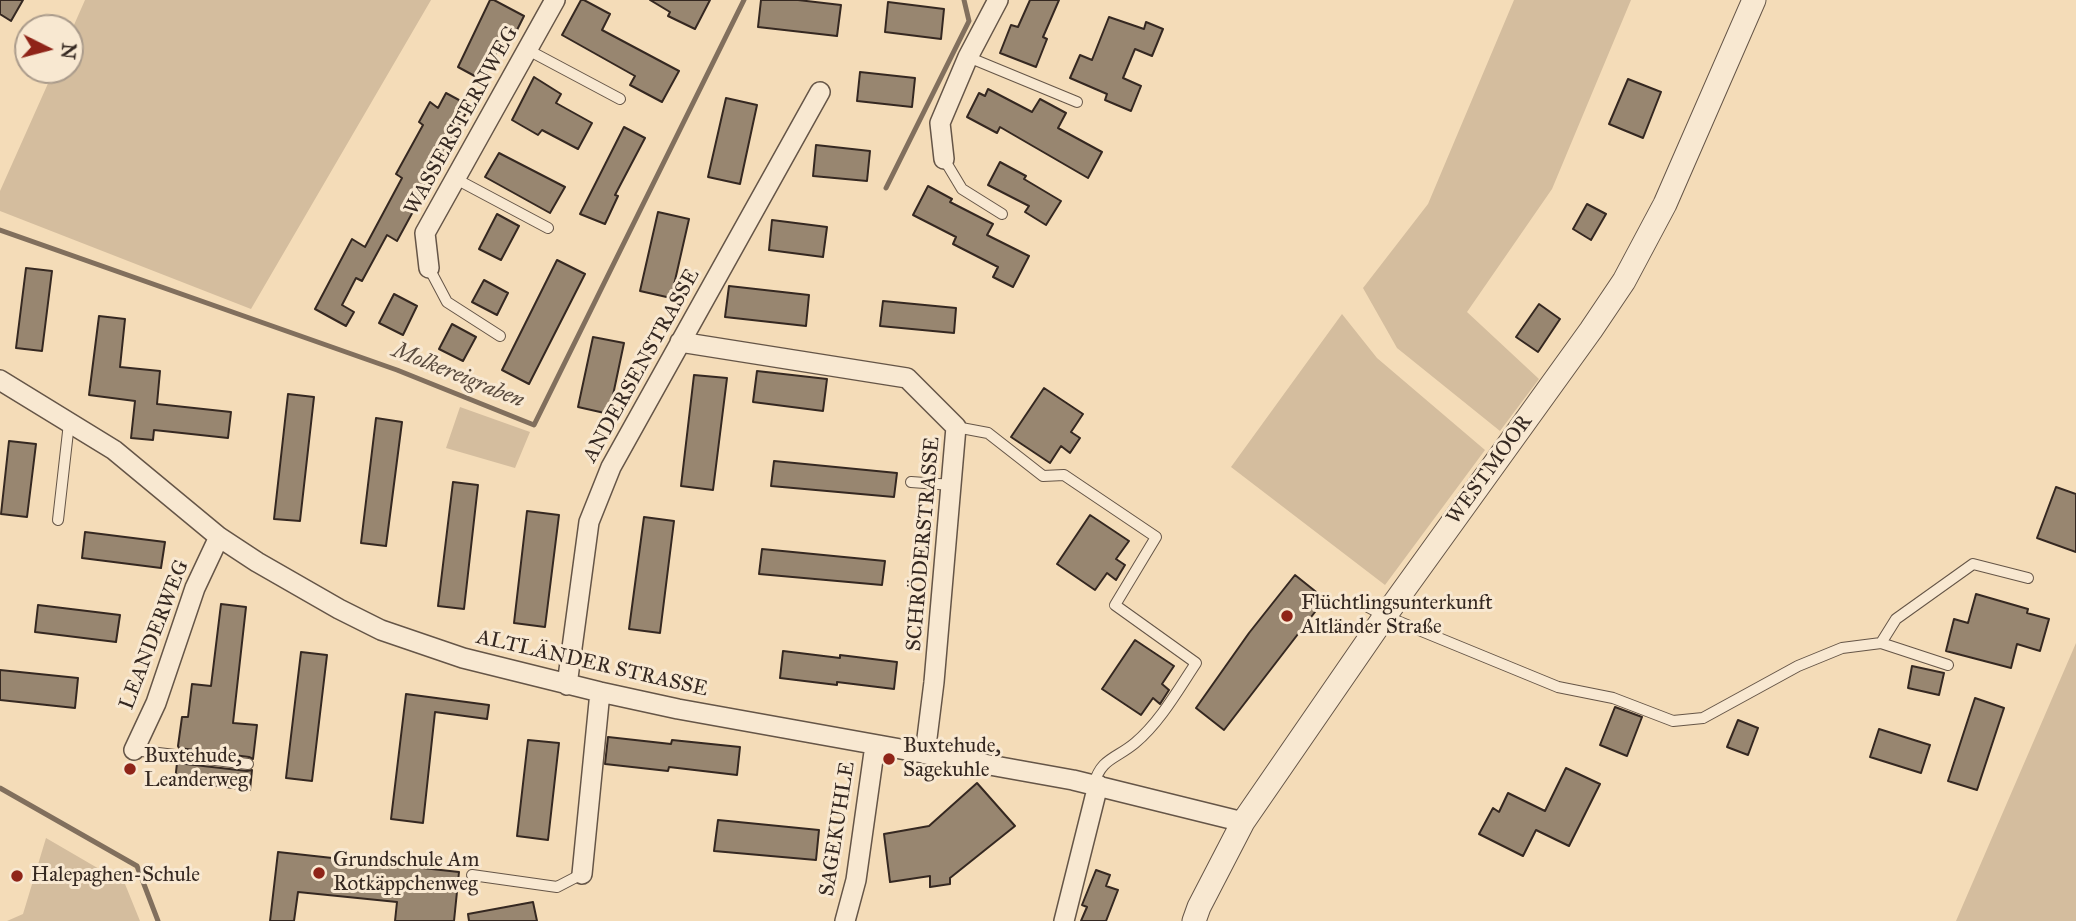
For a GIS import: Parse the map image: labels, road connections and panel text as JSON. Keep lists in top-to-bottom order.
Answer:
{
  "streets": {
    "street": [
      "WASSERSTERNWEG",
      "ANDERSENSTRASSE",
      "WESTMOOR",
      "SCHRÖDERSTRASSE",
      "LEANDERWEG",
      "ALTLÄNDER STRASSE",
      "SAGEKUHLE"
    ]
  },
  "crossings": [
    ["ANDERSENSTRASSE", "SCHRÖDERSTRASSE"],
    ["ANDERSENSTRASSE", "ALTLÄNDER STRASSE"],
    ["WESTMOOR", "ALTLÄNDER STRASSE"],
    ["SCHRÖDERSTRASSE", "ALTLÄNDER STRASSE"],
    ["LEANDERWEG", "ALTLÄNDER STRASSE"],
    ["ALTLÄNDER STRASSE", "SAGEKUHLE"]
  ],
  "water": ["Molkereigraben"],
  "places": [
    "Flüchtlingsunterkunft Altländer Straße",
    "Buxtehude, Sagekuhle",
    "Buxtehude, Leanderweg",
    "Grundschule Am Rotkäppchenweg",
    "Halepaghen-Schule"
  ],
  "north": "right"
}
